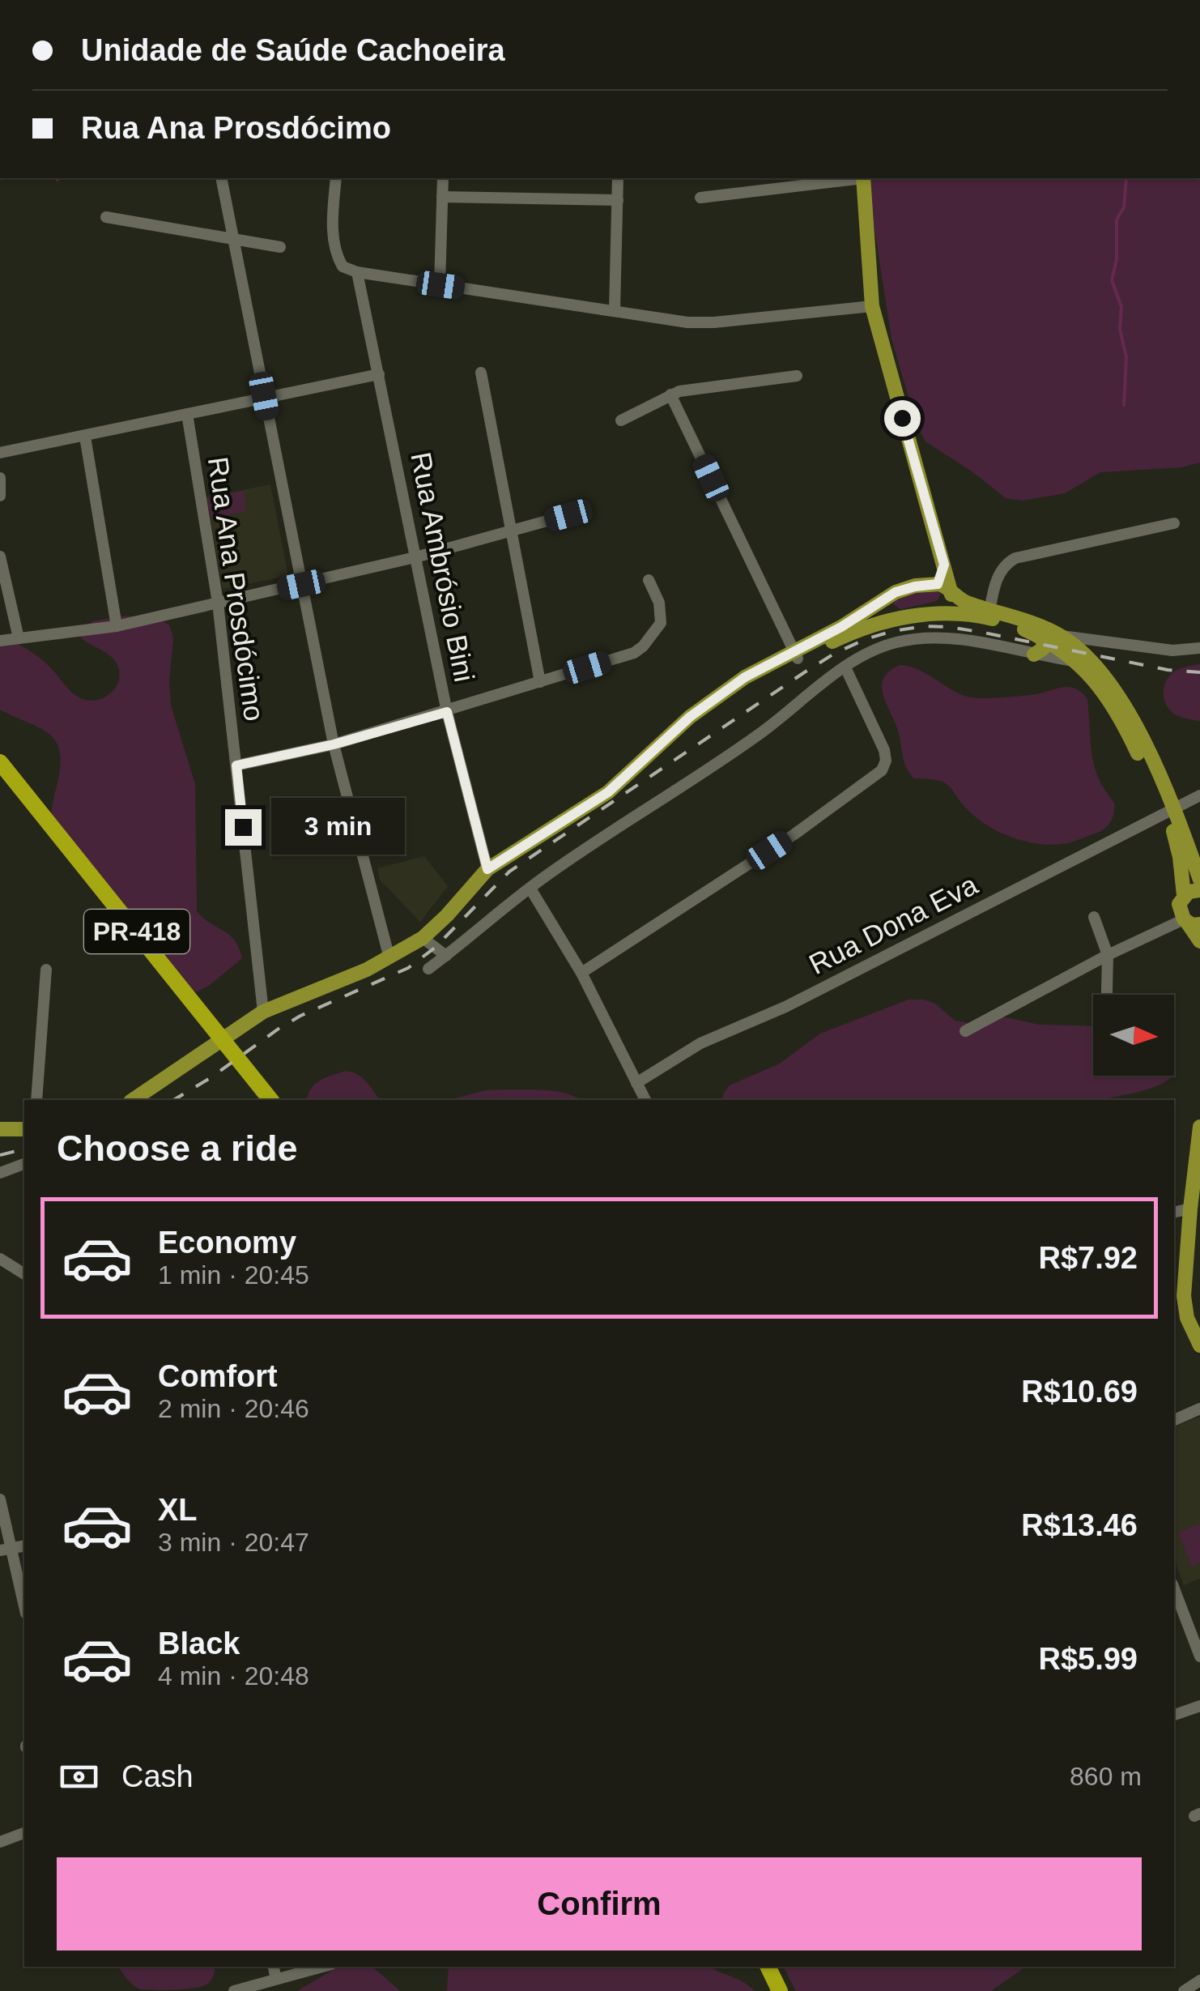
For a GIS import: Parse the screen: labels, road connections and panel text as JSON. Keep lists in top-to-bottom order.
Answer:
{
  "streets": {
    "highway": ["PR-418"],
    "street": ["Rua Ambrósio Bini", "Rua Ana Prosdócimo", "Rua Dona Eva"]
  },
  "north": "right",
  "page": {
    "banner": ["Unidade de Saúde Cachoeira", "Rua Ana Prosdócimo"],
    "bubble": "3 min",
    "heading": "Choose a ride",
    "list": [
      {
        "name": "Economy",
        "note": "1 min · 20:45",
        "value": "R$7.92"
      },
      {
        "name": "Comfort",
        "note": "2 min · 20:46",
        "value": "R$10.69"
      },
      {
        "name": "XL",
        "note": "3 min · 20:47",
        "value": "R$13.46"
      },
      {
        "name": "Black",
        "note": "4 min · 20:48",
        "value": "R$5.99"
      }
    ],
    "pay": ["Cash", "860 m"],
    "buttons": "Confirm"
  }
}
